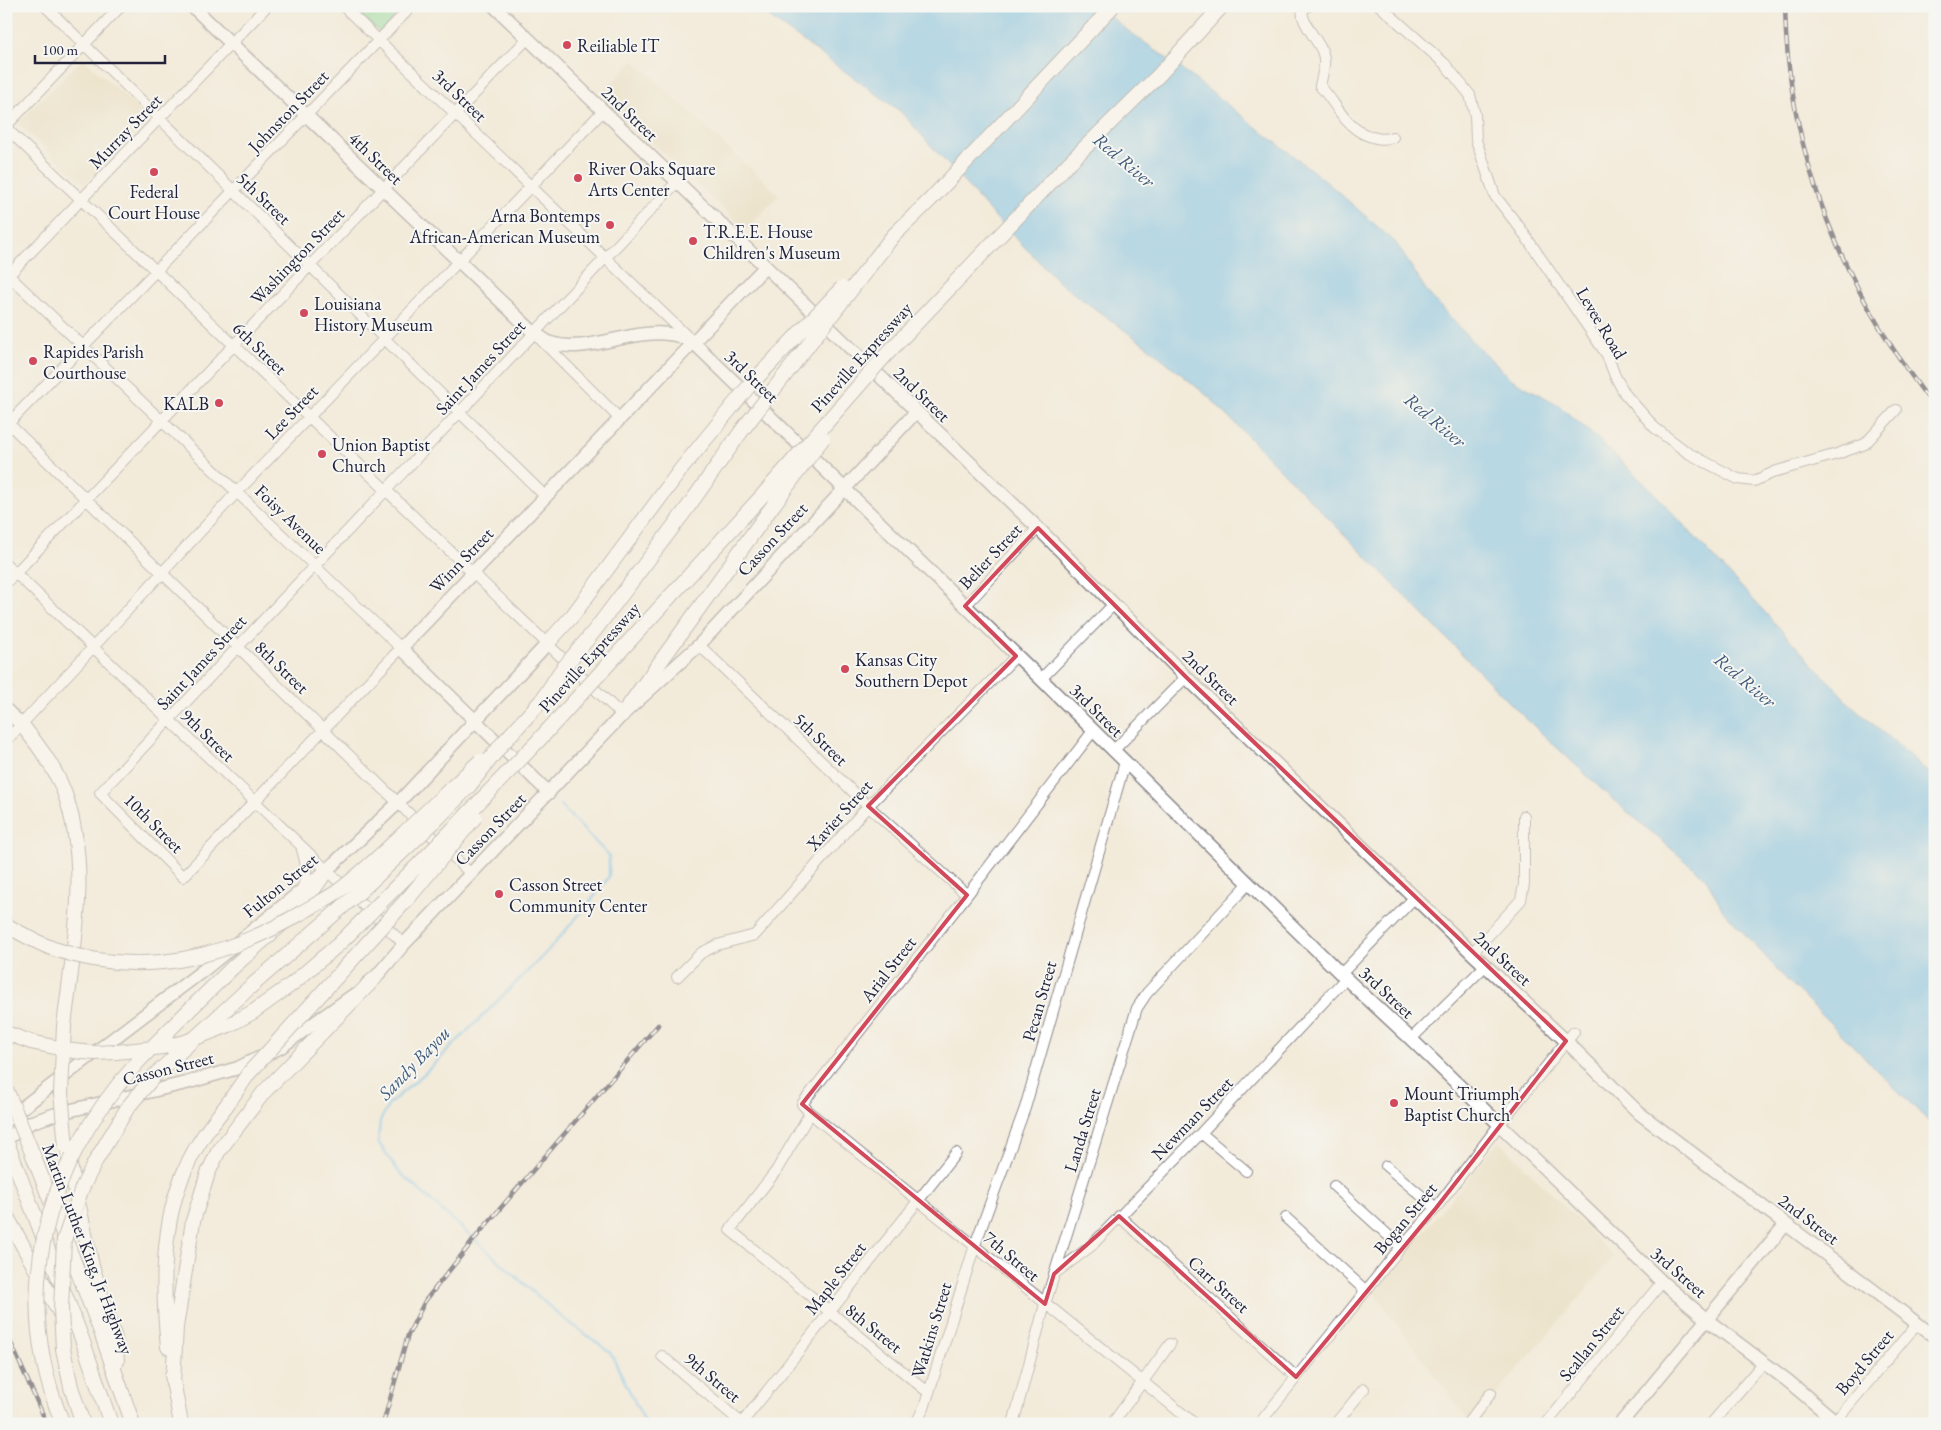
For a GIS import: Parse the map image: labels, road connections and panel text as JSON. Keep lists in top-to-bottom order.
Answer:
{
  "streets": {
    "highway": ["Pineville Expressway", "Martin Luther King, Jr Highway"],
    "main road": [
      "3rd Street",
      "2nd Street",
      "4th Street",
      "Foisy Avenue",
      "Casson Street",
      "Winn Street",
      "Fulton Street"
    ],
    "street": [
      "Johnston Street",
      "Murray Street",
      "5th Street",
      "Washington Street",
      "Levee Road",
      "6th Street",
      "Saint James Street",
      "Lee Street",
      "Belier Street",
      "8th Street",
      "9th Street",
      "Xavier Street",
      "10th Street",
      "Arial Street",
      "Pecan Street",
      "Newman Street",
      "Landa Street",
      "Bogan Street",
      "7th Street",
      "Maple Street",
      "Carr Street",
      "Watkins Street",
      "Scallan Street",
      "Boyd Street"
    ]
  },
  "crossings": [
    ["3rd Street", "Johnston Street"],
    ["3rd Street", "Washington Street"],
    ["3rd Street", "Saint James Street"],
    ["3rd Street", "Lee Street"],
    ["3rd Street", "Casson Street"],
    ["3rd Street", "Belier Street"],
    ["3rd Street", "Winn Street"],
    ["3rd Street", "Xavier Street"],
    ["3rd Street", "Arial Street"],
    ["3rd Street", "Pecan Street"],
    ["3rd Street", "Newman Street"],
    ["3rd Street", "Landa Street"],
    ["3rd Street", "Bogan Street"],
    ["3rd Street", "Scallan Street"],
    ["3rd Street", "Boyd Street"],
    ["Johnston Street", "4th Street"],
    ["Johnston Street", "5th Street"],
    ["Johnston Street", "6th Street"],
    ["Johnston Street", "Foisy Avenue"],
    ["Johnston Street", "8th Street"],
    ["2nd Street", "Washington Street"],
    ["2nd Street", "Saint James Street"],
    ["2nd Street", "Lee Street"],
    ["2nd Street", "Casson Street"],
    ["2nd Street", "Belier Street"],
    ["2nd Street", "Winn Street"],
    ["2nd Street", "Newman Street"],
    ["2nd Street", "Bogan Street"],
    ["2nd Street", "Boyd Street"],
    ["Murray Street", "4th Street"],
    ["Murray Street", "5th Street"],
    ["Murray Street", "6th Street"],
    ["Murray Street", "Foisy Avenue"],
    ["4th Street", "Washington Street"],
    ["4th Street", "Saint James Street"],
    ["4th Street", "Lee Street"],
    ["4th Street", "Winn Street"],
    ["5th Street", "Washington Street"],
    ["5th Street", "Saint James Street"],
    ["5th Street", "Lee Street"],
    ["5th Street", "Casson Street"],
    ["5th Street", "Winn Street"],
    ["5th Street", "Xavier Street"],
    ["5th Street", "Arial Street"],
    ["Washington Street", "6th Street"],
    ["Washington Street", "Foisy Avenue"],
    ["Washington Street", "8th Street"],
    ["Washington Street", "9th Street"],
    ["6th Street", "Saint James Street"],
    ["6th Street", "Lee Street"],
    ["6th Street", "Casson Street"],
    ["6th Street", "Winn Street"],
    ["6th Street", "Fulton Street"],
    ["Saint James Street", "Foisy Avenue"],
    ["Saint James Street", "8th Street"],
    ["Saint James Street", "9th Street"],
    ["Saint James Street", "10th Street"],
    ["Lee Street", "Foisy Avenue"],
    ["Lee Street", "8th Street"],
    ["Lee Street", "9th Street"],
    ["Foisy Avenue", "Casson Street"],
    ["Foisy Avenue", "Winn Street"],
    ["Foisy Avenue", "Fulton Street"],
    ["Casson Street", "8th Street"],
    ["Casson Street", "9th Street"],
    ["Casson Street", "Martin Luther King, Jr Highway"],
    ["Winn Street", "8th Street"],
    ["Winn Street", "9th Street"],
    ["Winn Street", "10th Street"],
    ["8th Street", "Fulton Street"],
    ["8th Street", "Arial Street"],
    ["8th Street", "7th Street"],
    ["8th Street", "Maple Street"],
    ["8th Street", "Watkins Street"],
    ["9th Street", "Fulton Street"],
    ["9th Street", "Maple Street"],
    ["Arial Street", "7th Street"],
    ["Pecan Street", "7th Street"],
    ["Pecan Street", "Watkins Street"],
    ["Newman Street", "Landa Street"],
    ["Newman Street", "Carr Street"],
    ["Landa Street", "7th Street"],
    ["Bogan Street", "Carr Street"],
    ["7th Street", "Maple Street"],
    ["7th Street", "Watkins Street"]
  ],
  "water": ["Red River", "Sandy Bayou"],
  "places": [
    "Reiliable IT",
    "Federal Court House",
    "River Oaks Square Arts Center",
    "Arna Bontemps African-American Museum",
    "T.R.E.E. House Children's Museum",
    "Louisiana History Museum",
    "Rapides Parish Courthouse",
    "KALB",
    "Union Baptist Church",
    "Kansas City Southern Depot",
    "Casson Street Community Center",
    "Mount Triumph Baptist Church"
  ],
  "scale_bar": "100 m"
}
